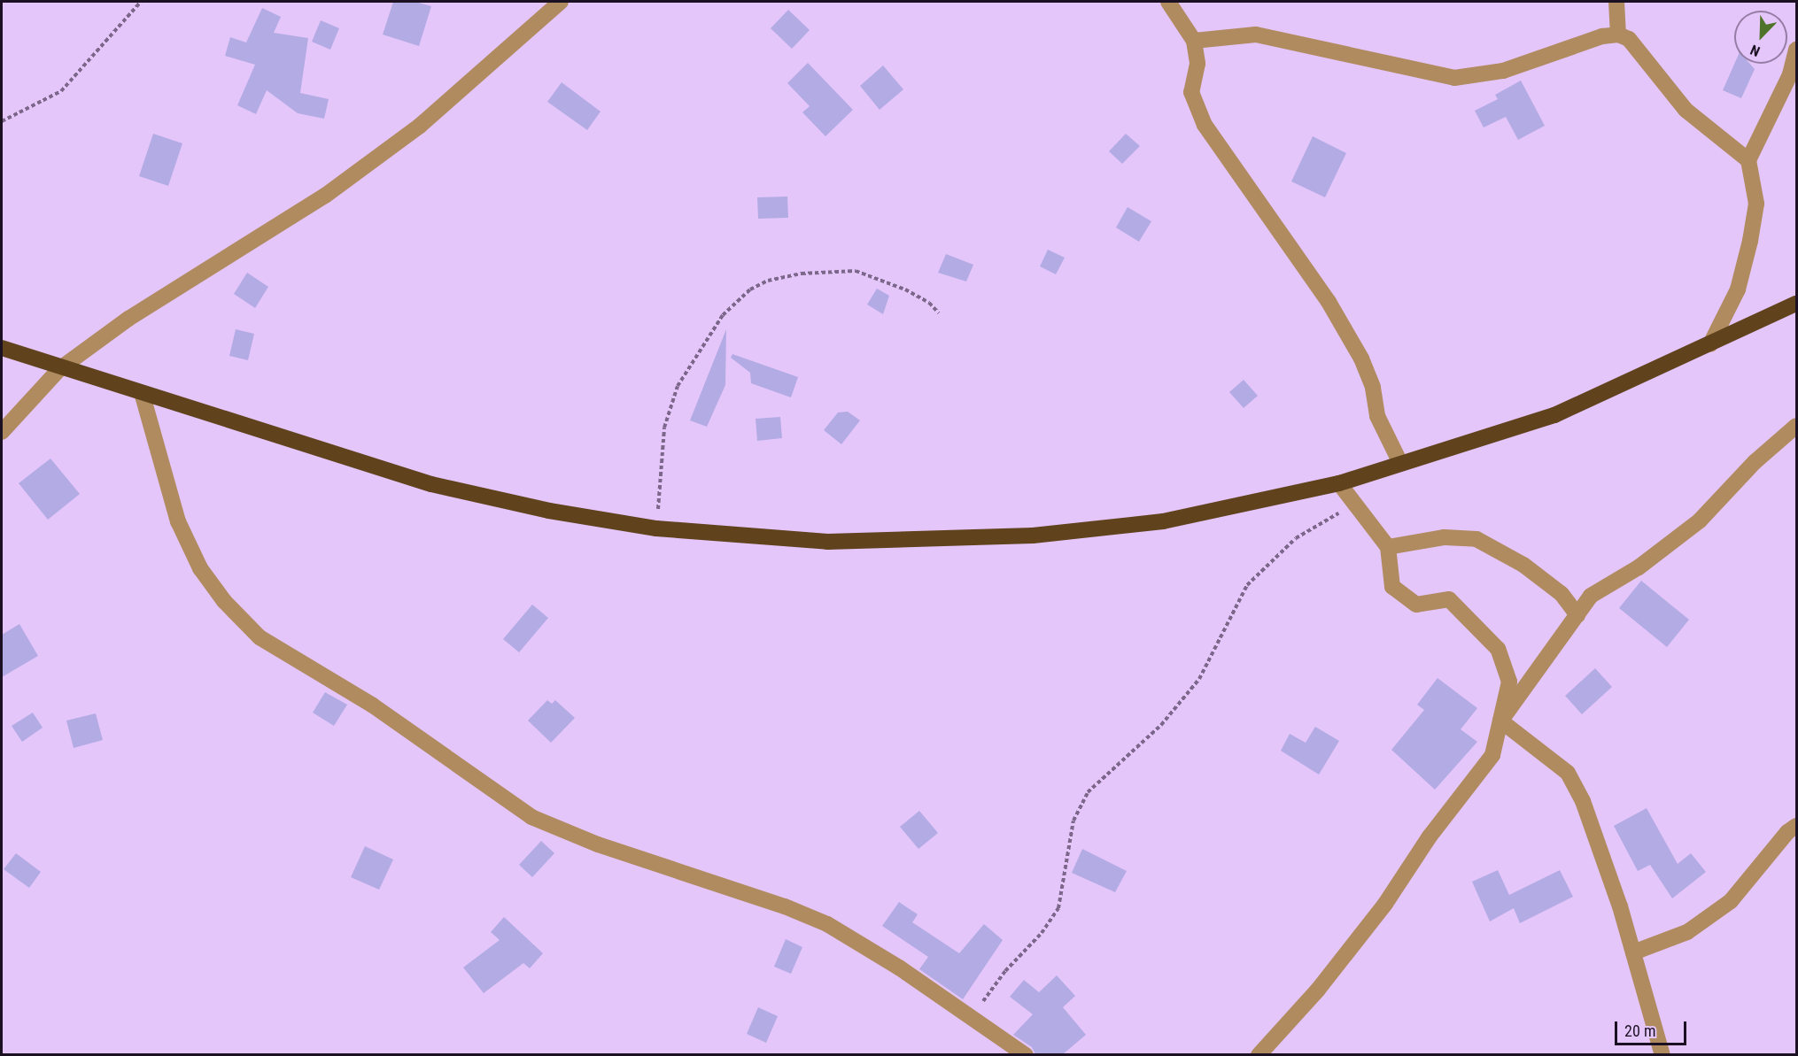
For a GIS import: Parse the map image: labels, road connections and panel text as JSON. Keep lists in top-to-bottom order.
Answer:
{
  "scale_bar": "20 m",
  "north": "bottom left"
}
